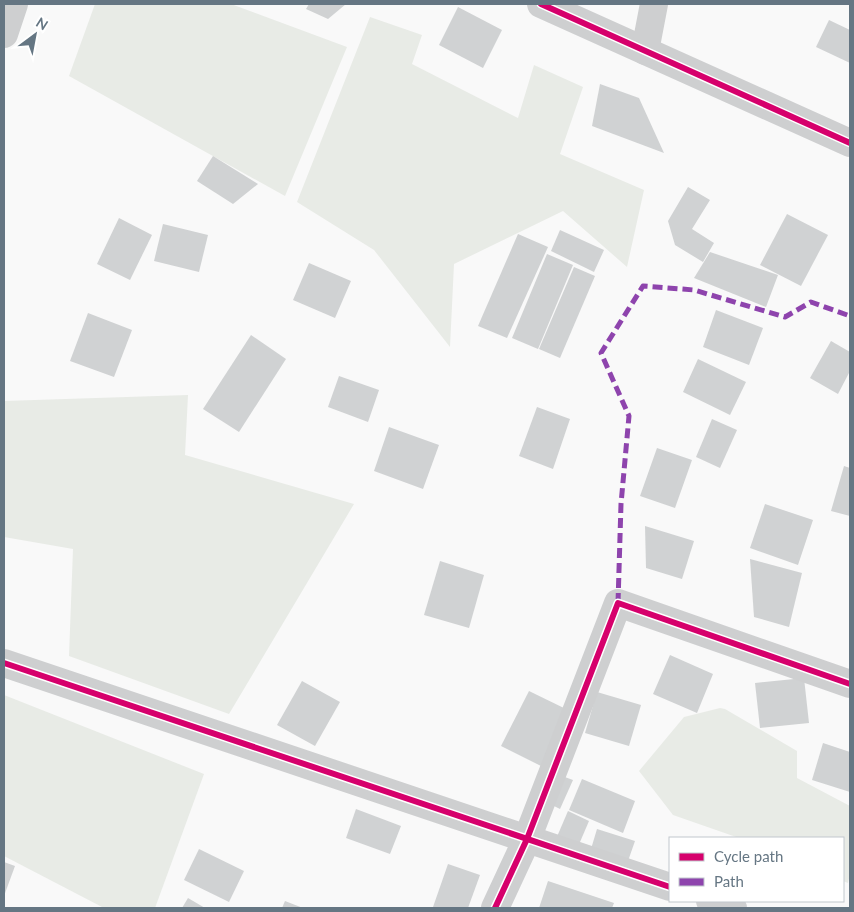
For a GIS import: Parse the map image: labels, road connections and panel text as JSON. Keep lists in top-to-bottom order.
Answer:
{
  "legend": ["Cycle path", "Path"],
  "north": "top right"
}
